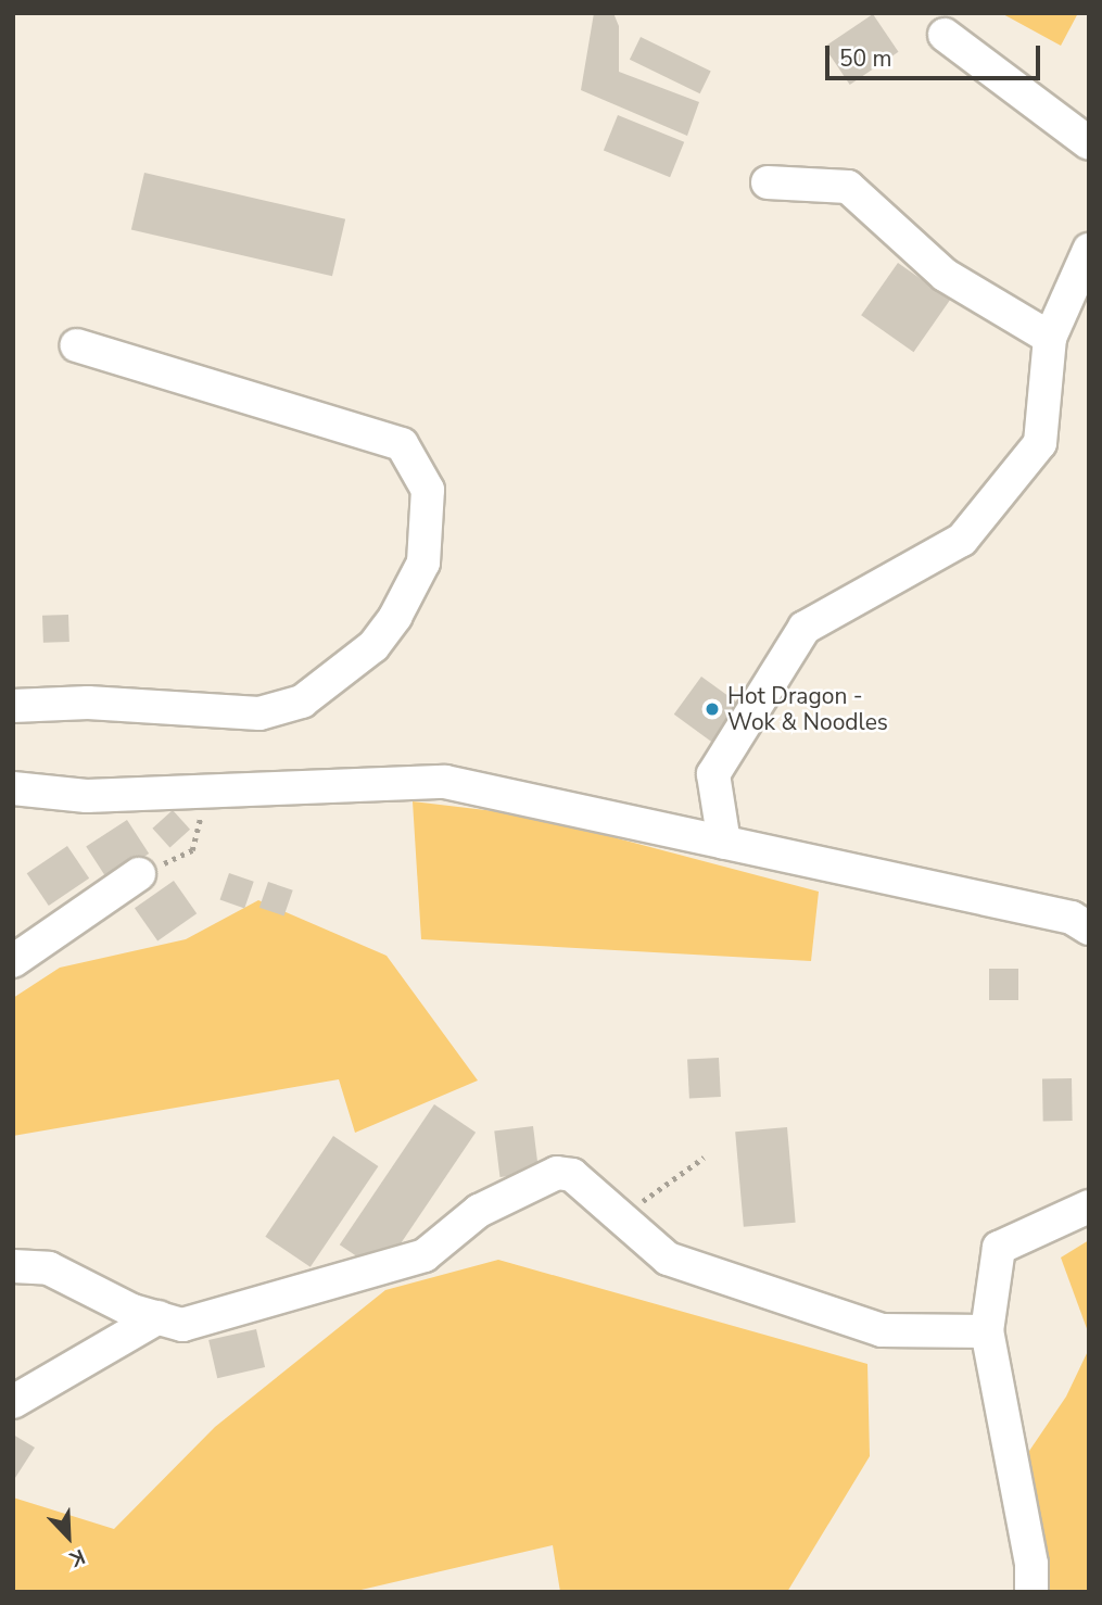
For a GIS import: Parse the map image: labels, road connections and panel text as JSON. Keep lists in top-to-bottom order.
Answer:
{
  "places": ["Hot Dragon - Wok & Noodles"],
  "scale_bar": "50 m",
  "north": "bottom right"
}
